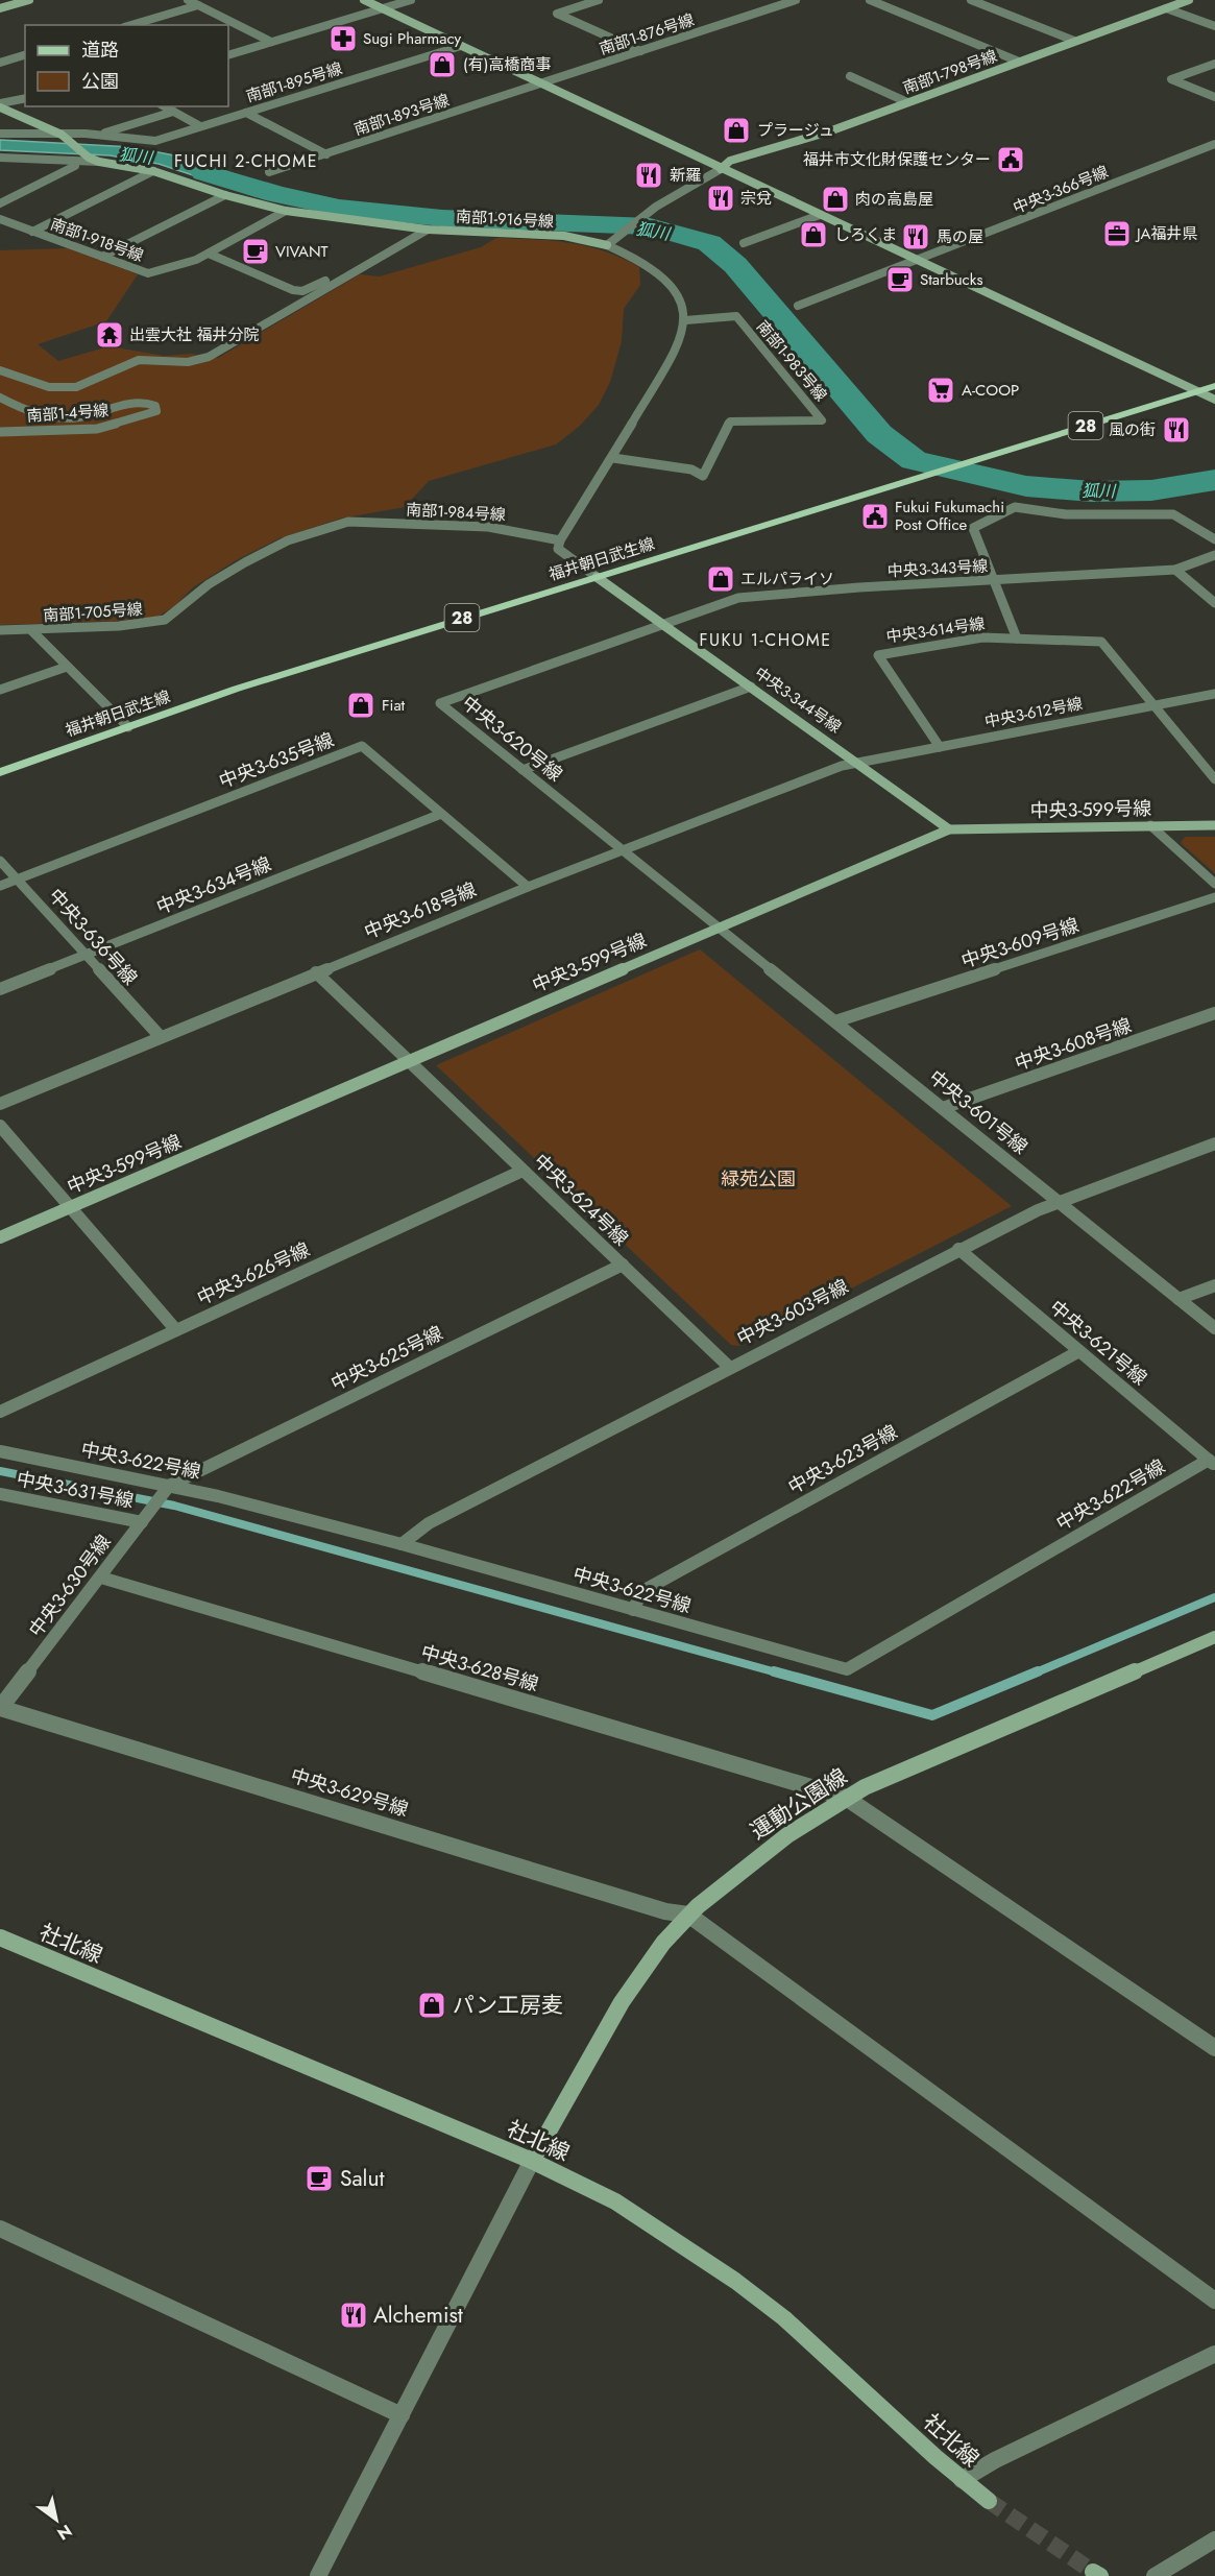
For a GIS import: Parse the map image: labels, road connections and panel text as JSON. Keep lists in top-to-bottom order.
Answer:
{
  "streets": {
    "main road": ["28", "福井朝日武生線"],
    "street": [
      "南部1-876号線",
      "南部1-798号線",
      "南部1-895号線",
      "南部1-893号線",
      "中央3-366号線",
      "南部1-916号線",
      "南部1-918号線",
      "南部1-983号線",
      "南部1-4号線",
      "南部1-984号線",
      "中央3-343号線",
      "南部1-705号線",
      "中央3-614号線",
      "中央3-344号線",
      "中央3-612号線",
      "中央3-620号線",
      "中央3-635号線",
      "中央3-599号線",
      "中央3-634号線",
      "中央3-618号線",
      "中央3-636号線",
      "中央3-609号線",
      "中央3-608号線",
      "中央3-601号線",
      "中央3-624号線",
      "中央3-626号線",
      "中央3-603号線",
      "中央3-621号線",
      "中央3-625号線",
      "中央3-623号線",
      "中央3-622号線",
      "中央3-631号線",
      "中央3-630号線",
      "中央3-628号線",
      "中央3-629号線",
      "運動公園線",
      "社北線"
    ]
  },
  "crossings": [
    ["南部1-876号線", "南部1-893号線"],
    ["南部1-895号線", "南部1-916号線"],
    ["南部1-916号線", "南部1-918号線"],
    ["南部1-916号線", "南部1-983号線"],
    ["南部1-916号線", "南部1-4号線"],
    ["南部1-984号線", "南部1-705号線"],
    ["福井朝日武生線", "中央3-344号線"],
    ["中央3-343号線", "中央3-344号線"],
    ["中央3-343号線", "中央3-620号線"],
    ["中央3-614号線", "中央3-612号線"],
    ["中央3-344号線", "中央3-612号線"],
    ["中央3-344号線", "中央3-620号線"],
    ["中央3-344号線", "中央3-599号線"],
    ["中央3-344号線", "中央3-618号線"],
    ["中央3-612号線", "中央3-618号線"],
    ["中央3-620号線", "中央3-599号線"],
    ["中央3-620号線", "中央3-618号線"],
    ["中央3-620号線", "中央3-601号線"],
    ["中央3-635号線", "中央3-634号線"],
    ["中央3-635号線", "中央3-618号線"],
    ["中央3-635号線", "中央3-636号線"],
    ["中央3-599号線", "中央3-601号線"],
    ["中央3-599号線", "中央3-624号線"],
    ["中央3-634号線", "中央3-636号線"],
    ["中央3-618号線", "中央3-636号線"],
    ["中央3-618号線", "中央3-624号線"],
    ["中央3-609号線", "中央3-601号線"],
    ["中央3-608号線", "中央3-601号線"],
    ["中央3-601号線", "中央3-603号線"],
    ["中央3-624号線", "中央3-626号線"],
    ["中央3-624号線", "中央3-603号線"],
    ["中央3-624号線", "中央3-625号線"],
    ["中央3-603号線", "中央3-621号線"],
    ["中央3-603号線", "中央3-622号線"],
    ["中央3-621号線", "中央3-623号線"],
    ["中央3-621号線", "中央3-622号線"],
    ["中央3-625号線", "中央3-622号線"],
    ["中央3-625号線", "中央3-630号線"],
    ["中央3-623号線", "中央3-622号線"],
    ["中央3-622号線", "中央3-630号線"],
    ["中央3-631号線", "中央3-630号線"],
    ["中央3-630号線", "中央3-628号線"],
    ["中央3-630号線", "中央3-629号線"],
    ["中央3-628号線", "運動公園線"],
    ["中央3-629号線", "運動公園線"],
    ["運動公園線", "社北線"]
  ],
  "districts": ["FUCHI 2-CHOME", "FUKU 1-CHOME"],
  "water": ["狐川"],
  "parks": ["緑苑公園"],
  "places": {
    "pharmacy": ["Sugi Pharmacy"],
    "shop": [
      "(有)高橋商事",
      "プラージュ",
      "肉の高島屋",
      "しろくま",
      "エルパライソ",
      "Fiat",
      "パン工房麦"
    ],
    "public building": ["福井市文化財保護センター", "Fukui Fukumachi Post Office"],
    "restaurant": [
      "新羅",
      "宗兌",
      "馬の屋",
      "風の街",
      "Alchemist"
    ],
    "office": ["JA福井県"],
    "cafe": ["VIVANT", "Starbucks", "Salut"],
    "temple": ["出雲大社 福井分院"],
    "supermarket": ["A-COOP"]
  },
  "legend": ["道路", "公園"],
  "north": "bottom right"
}
